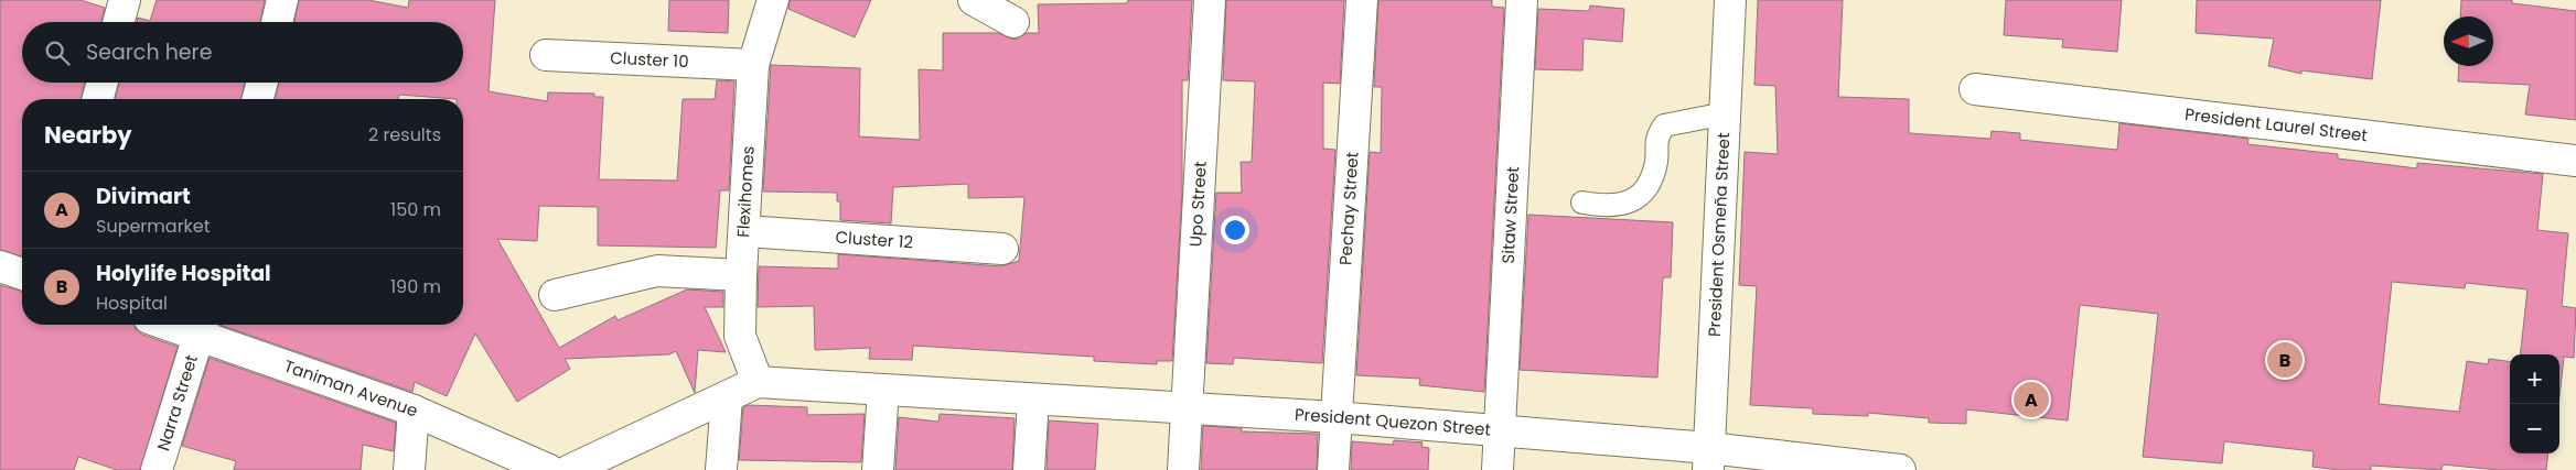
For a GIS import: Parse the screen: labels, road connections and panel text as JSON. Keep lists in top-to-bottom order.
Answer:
{
  "streets": {
    "street": [
      "Cluster 10",
      "President Laurel Street",
      "Flexihomes",
      "Upo Street",
      "Pechay Street",
      "Sitaw Street",
      "President Osmeña Street",
      "Cluster 12",
      "Taniman Avenue",
      "Narra Street",
      "President Quezon Street"
    ]
  },
  "crossings": [
    ["Cluster 10", "Flexihomes"],
    ["Flexihomes", "Cluster 12"],
    ["Upo Street", "President Quezon Street"],
    ["Pechay Street", "President Quezon Street"],
    ["Sitaw Street", "President Quezon Street"],
    ["President Osmeña Street", "President Quezon Street"],
    ["Taniman Avenue", "Narra Street"]
  ],
  "north": "left",
  "page": {
    "search": "Search here",
    "heading": ["Nearby", "2 results"],
    "list": [
      {
        "mark": "A",
        "name": "Divimart",
        "note": "Supermarket",
        "value": "150 m"
      },
      {
        "mark": "B",
        "name": "Holylife Hospital",
        "note": "Hospital",
        "value": "190 m"
      }
    ],
    "pins": ["B", "A"],
    "map_buttons": ["+", "−"]
  }
}
